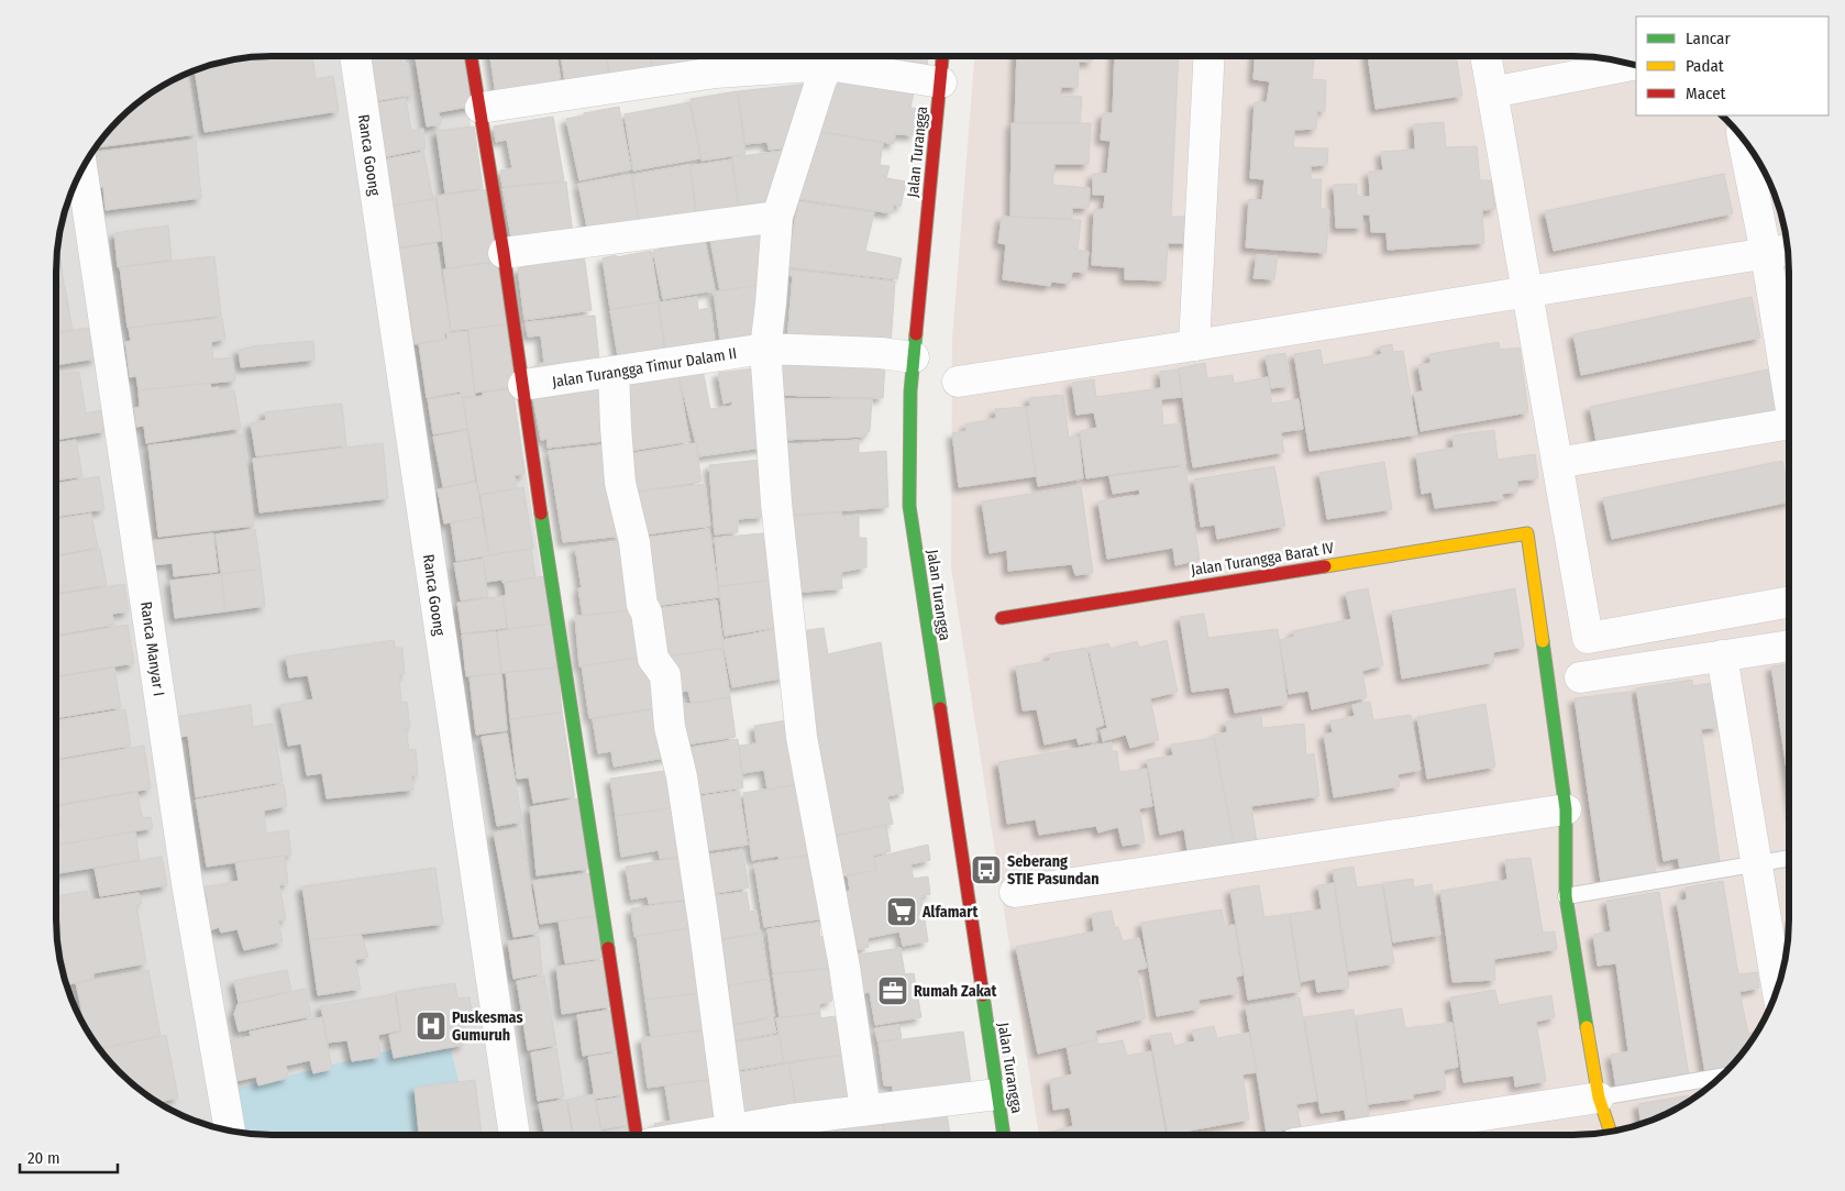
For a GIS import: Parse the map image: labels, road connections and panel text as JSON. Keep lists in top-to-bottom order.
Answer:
{
  "streets": {
    "street": [
      "Jalan Turangga",
      "Ranca Goong",
      "Jalan Turangga Timur Dalam II",
      "Jalan Turangga Barat IV",
      "Ranca Manyar I"
    ]
  },
  "crossings": [
    ["Jalan Turangga", "Jalan Turangga Timur Dalam II"]
  ],
  "places": {
    "bus stop": ["Seberang STIE Pasundan"],
    "supermarket": ["Alfamart"],
    "office": ["Rumah Zakat"],
    "hospital": ["Puskesmas Gumuruh"]
  },
  "legend": ["Lancar", "Padat", "Macet"],
  "scale_bar": "20 m"
}
